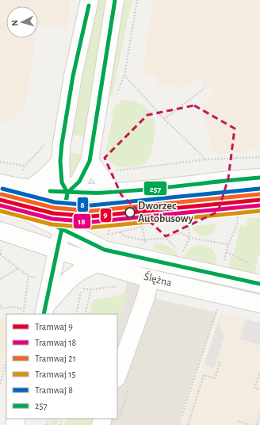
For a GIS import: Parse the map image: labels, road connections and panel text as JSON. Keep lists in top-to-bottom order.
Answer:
{
  "streets": {
    "street": ["Ślężna"]
  },
  "places": ["Dworzec Autobusowy"],
  "lines": [
    "transit line 257",
    "tram line 8",
    "tram line 21",
    "tram line 9",
    "tram line 18",
    "tram line 15"
  ],
  "legend": [
    "Tramwaj 9",
    "Tramwaj 18",
    "Tramwaj 21",
    "Tramwaj 15",
    "Tramwaj 8",
    "257"
  ],
  "north": "left"
}
